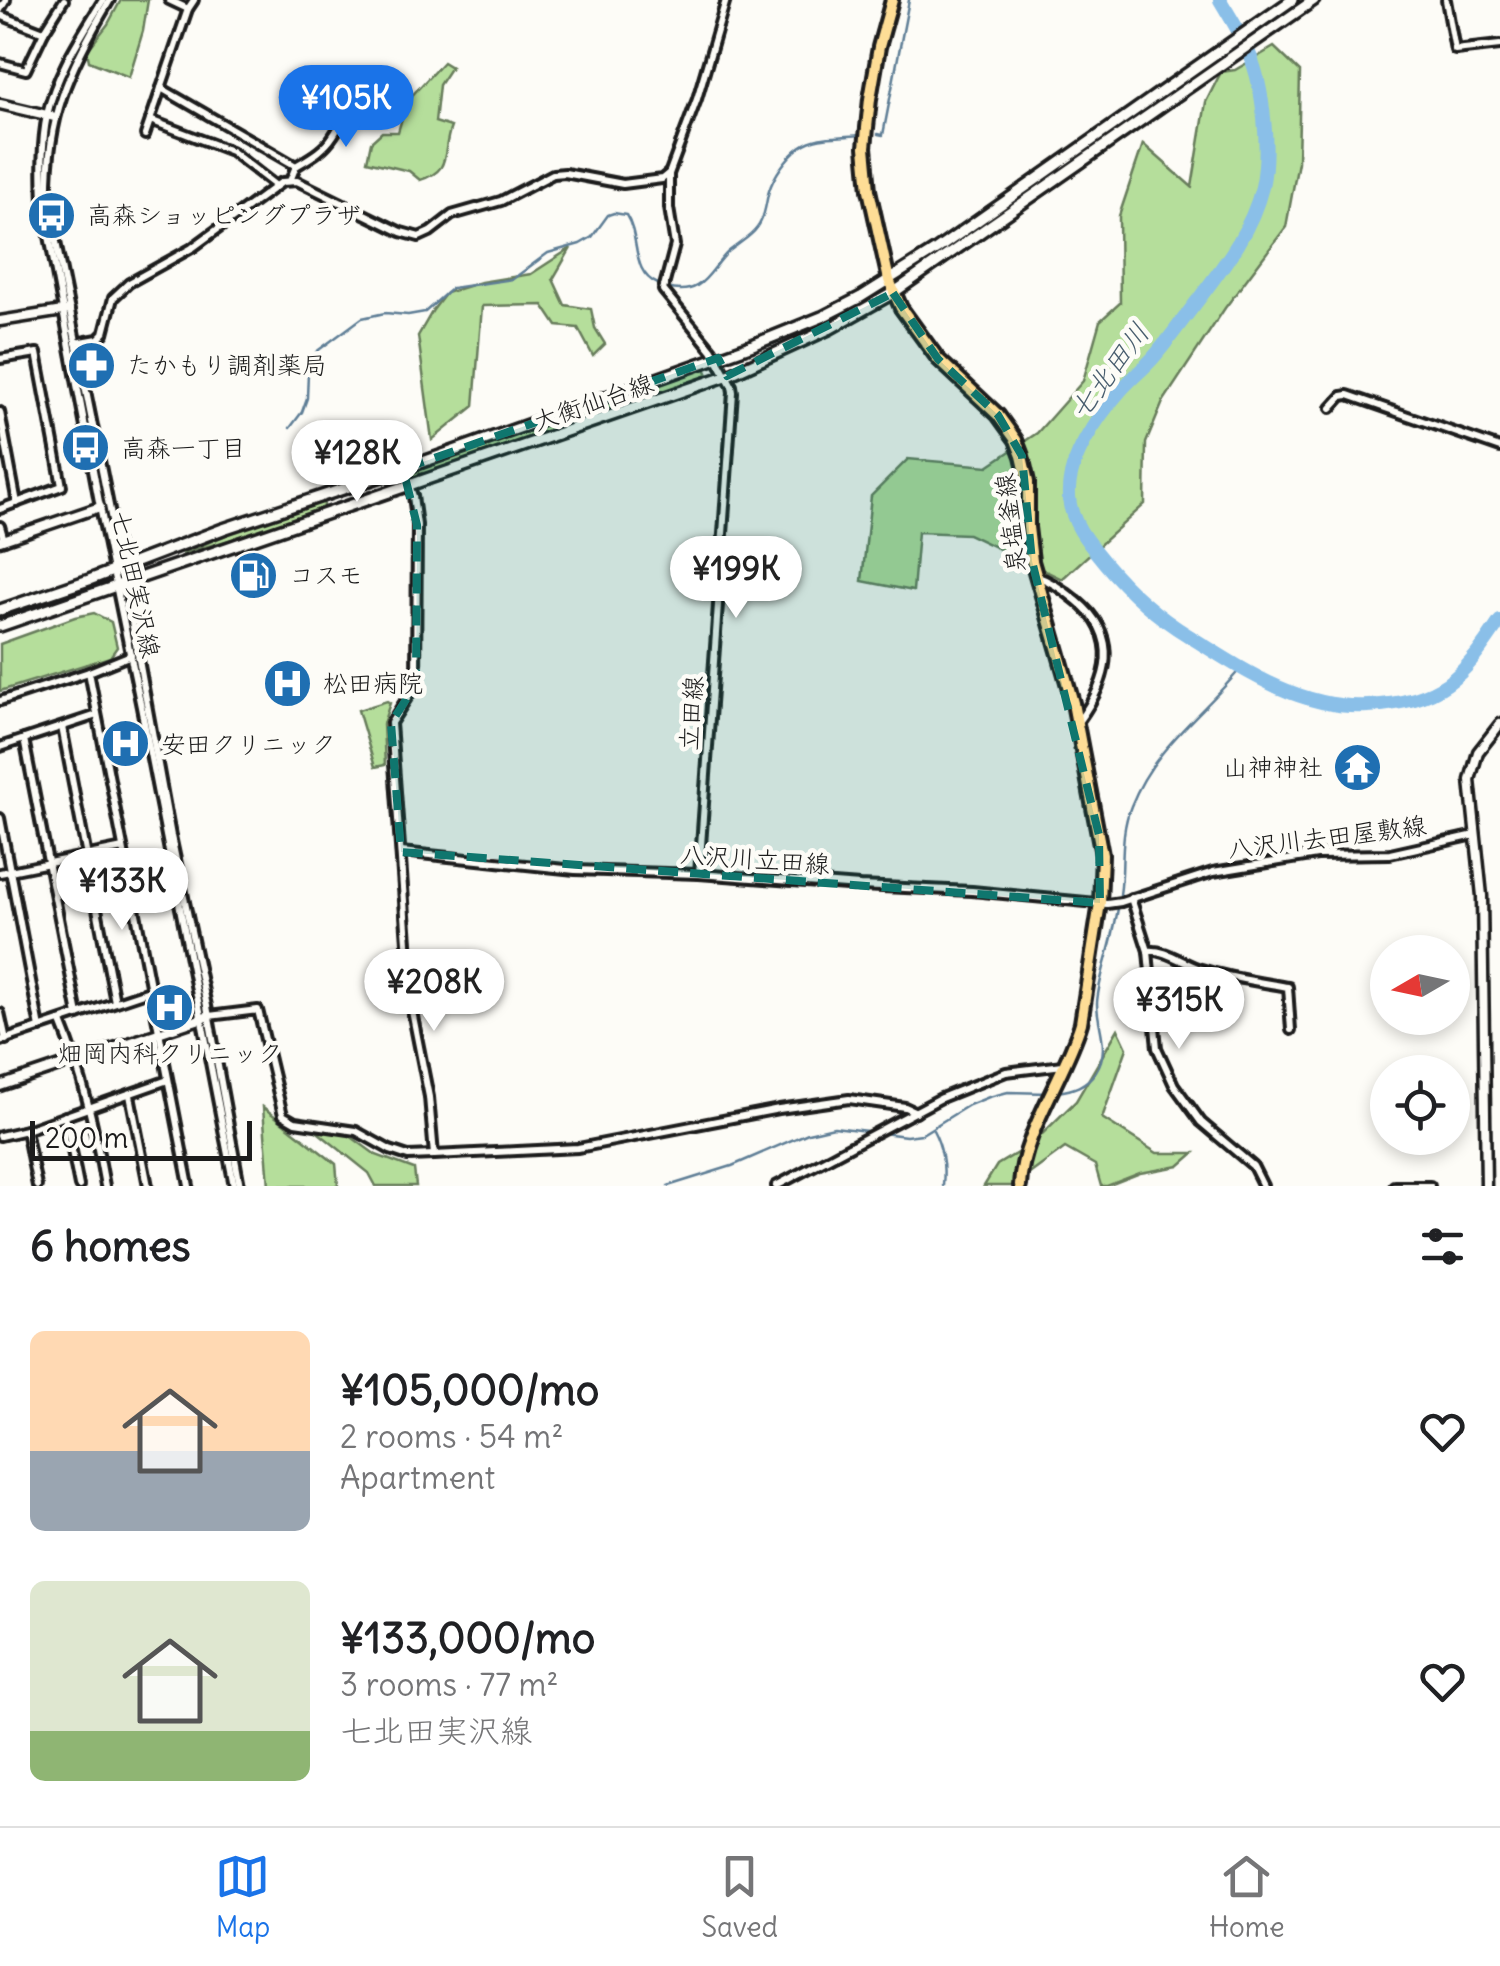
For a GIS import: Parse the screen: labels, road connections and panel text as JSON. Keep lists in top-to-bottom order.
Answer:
{
  "streets": {
    "main road": ["大衡仙台線", "泉塩釜線"],
    "street": [
      "七北田実沢線",
      "立田線",
      "八沢川去田屋敷線",
      "八沢川立田線"
    ]
  },
  "crossings": [
    ["大衡仙台線", "泉塩釜線"],
    ["大衡仙台線", "七北田実沢線"],
    ["大衡仙台線", "立田線"],
    ["泉塩釜線", "八沢川去田屋敷線"],
    ["泉塩釜線", "八沢川立田線"],
    ["立田線", "八沢川立田線"],
    ["八沢川去田屋敷線", "八沢川立田線"]
  ],
  "water": ["七北田川"],
  "places": {
    "bus stop": ["高森ショッピングプラザ", "高森一丁目"],
    "pharmacy": ["たかもり調剤薬局"],
    "fuel station": ["コスモ"],
    "hospital": ["松田病院", "安田クリニック", "畑岡内科クリニック"],
    "temple": ["山神神社"]
  },
  "scale_bar": "200 m",
  "north": "left",
  "page": {
    "price": [
      "¥105K",
      "¥128K",
      "¥199K",
      "¥133K",
      "¥208K",
      "¥315K"
    ],
    "scale": "200 m",
    "heading": "6 homes",
    "list": [
      {
        "name": "¥105,000/mo",
        "note": "2 rooms · 54 m² · Apartment"
      },
      {
        "name": "¥133,000/mo",
        "note": "3 rooms · 77 m² · 七北田実沢線"
      }
    ],
    "tabs": ["Map", "Saved", "Home"]
  }
}
